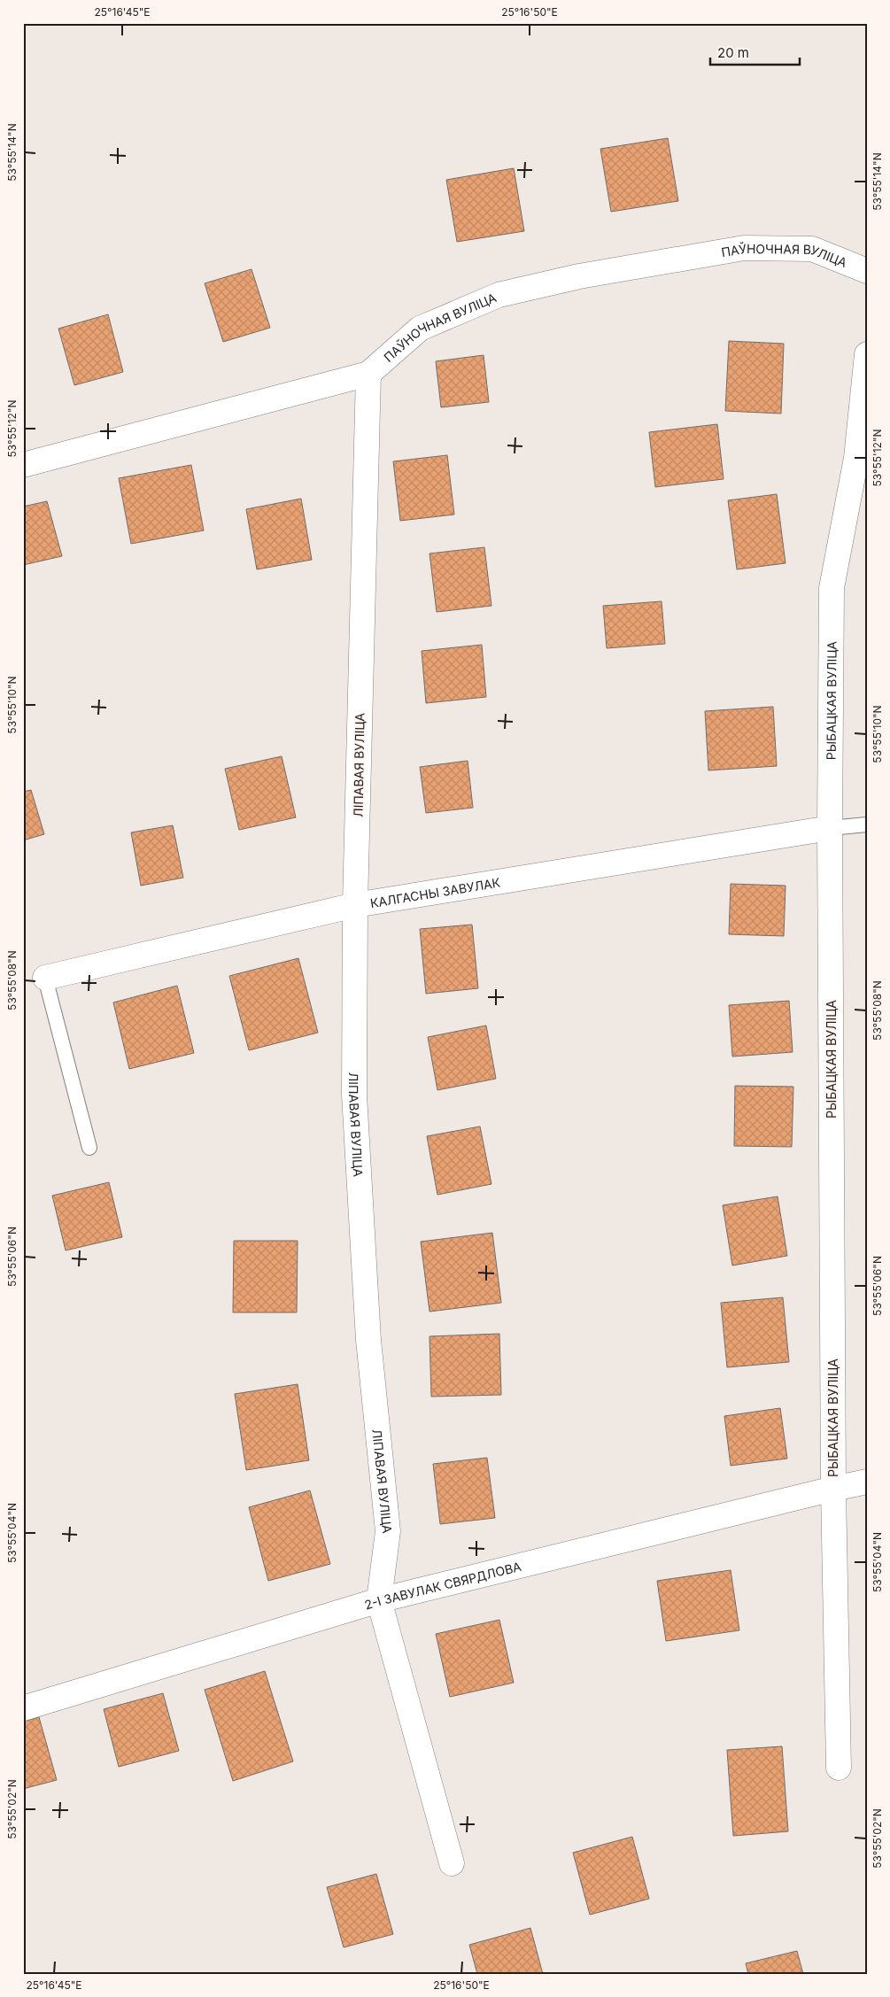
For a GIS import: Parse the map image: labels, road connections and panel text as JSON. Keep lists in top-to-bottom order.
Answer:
{
  "streets": {
    "street": [
      "ПАЎНОЧНАЯ ВУЛІЦА",
      "РЫБАЦКАЯ ВУЛІЦА",
      "ЛІПАВАЯ ВУЛІЦА",
      "КАЛГАСНЫ ЗАВУЛАК",
      "2-І ЗАВУЛАК СВЯРДЛОВА"
    ]
  },
  "crossings": [
    ["ПАЎНОЧНАЯ ВУЛІЦА", "ЛІПАВАЯ ВУЛІЦА"],
    ["РЫБАЦКАЯ ВУЛІЦА", "КАЛГАСНЫ ЗАВУЛАК"],
    ["РЫБАЦКАЯ ВУЛІЦА", "2-І ЗАВУЛАК СВЯРДЛОВА"],
    ["ЛІПАВАЯ ВУЛІЦА", "КАЛГАСНЫ ЗАВУЛАК"],
    ["ЛІПАВАЯ ВУЛІЦА", "2-І ЗАВУЛАК СВЯРДЛОВА"]
  ],
  "scale_bar": "20 m",
  "coordinates": [
    "25°16'45\"E",
    "25°16'50\"E",
    "53°55'14\"N",
    "53°55'12\"N",
    "53°55'10\"N",
    "53°55'08\"N",
    "53°55'06\"N",
    "53°55'04\"N",
    "53°55'02\"N"
  ]
}
